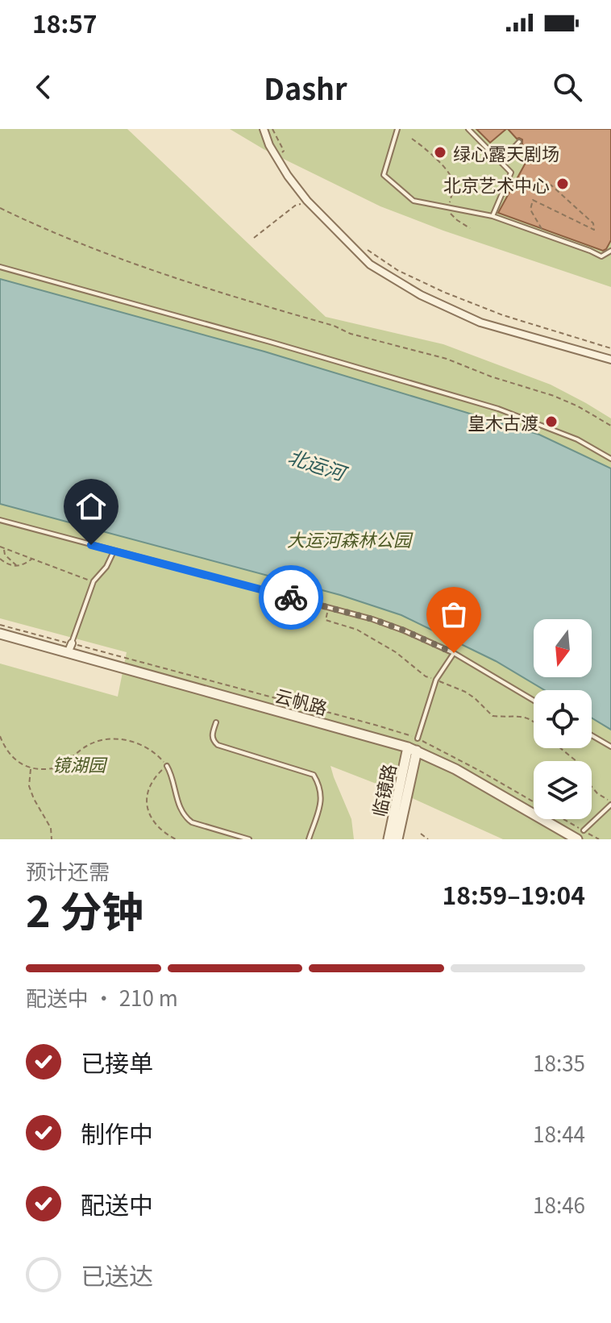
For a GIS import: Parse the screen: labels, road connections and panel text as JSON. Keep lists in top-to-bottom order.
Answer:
{
  "streets": {
    "street": ["云帆路", "临镜路"]
  },
  "crossings": [
    ["云帆路", "临镜路"]
  ],
  "water": ["北运河"],
  "parks": ["大运河森林公园", "镜湖园"],
  "places": ["绿心露天剧场", "北京艺术中心", "皇木古渡"],
  "north": "bottom",
  "page": {
    "status": "18:57",
    "header": "Dashr",
    "heading": ["2 分钟", "预计还需", "18:59–19:04"],
    "bar": "配送中 · 210 m",
    "list": [
      ["已接单", "18:35"],
      ["制作中", "18:44"],
      ["配送中", "18:46"],
      "已送达"
    ]
  }
}
